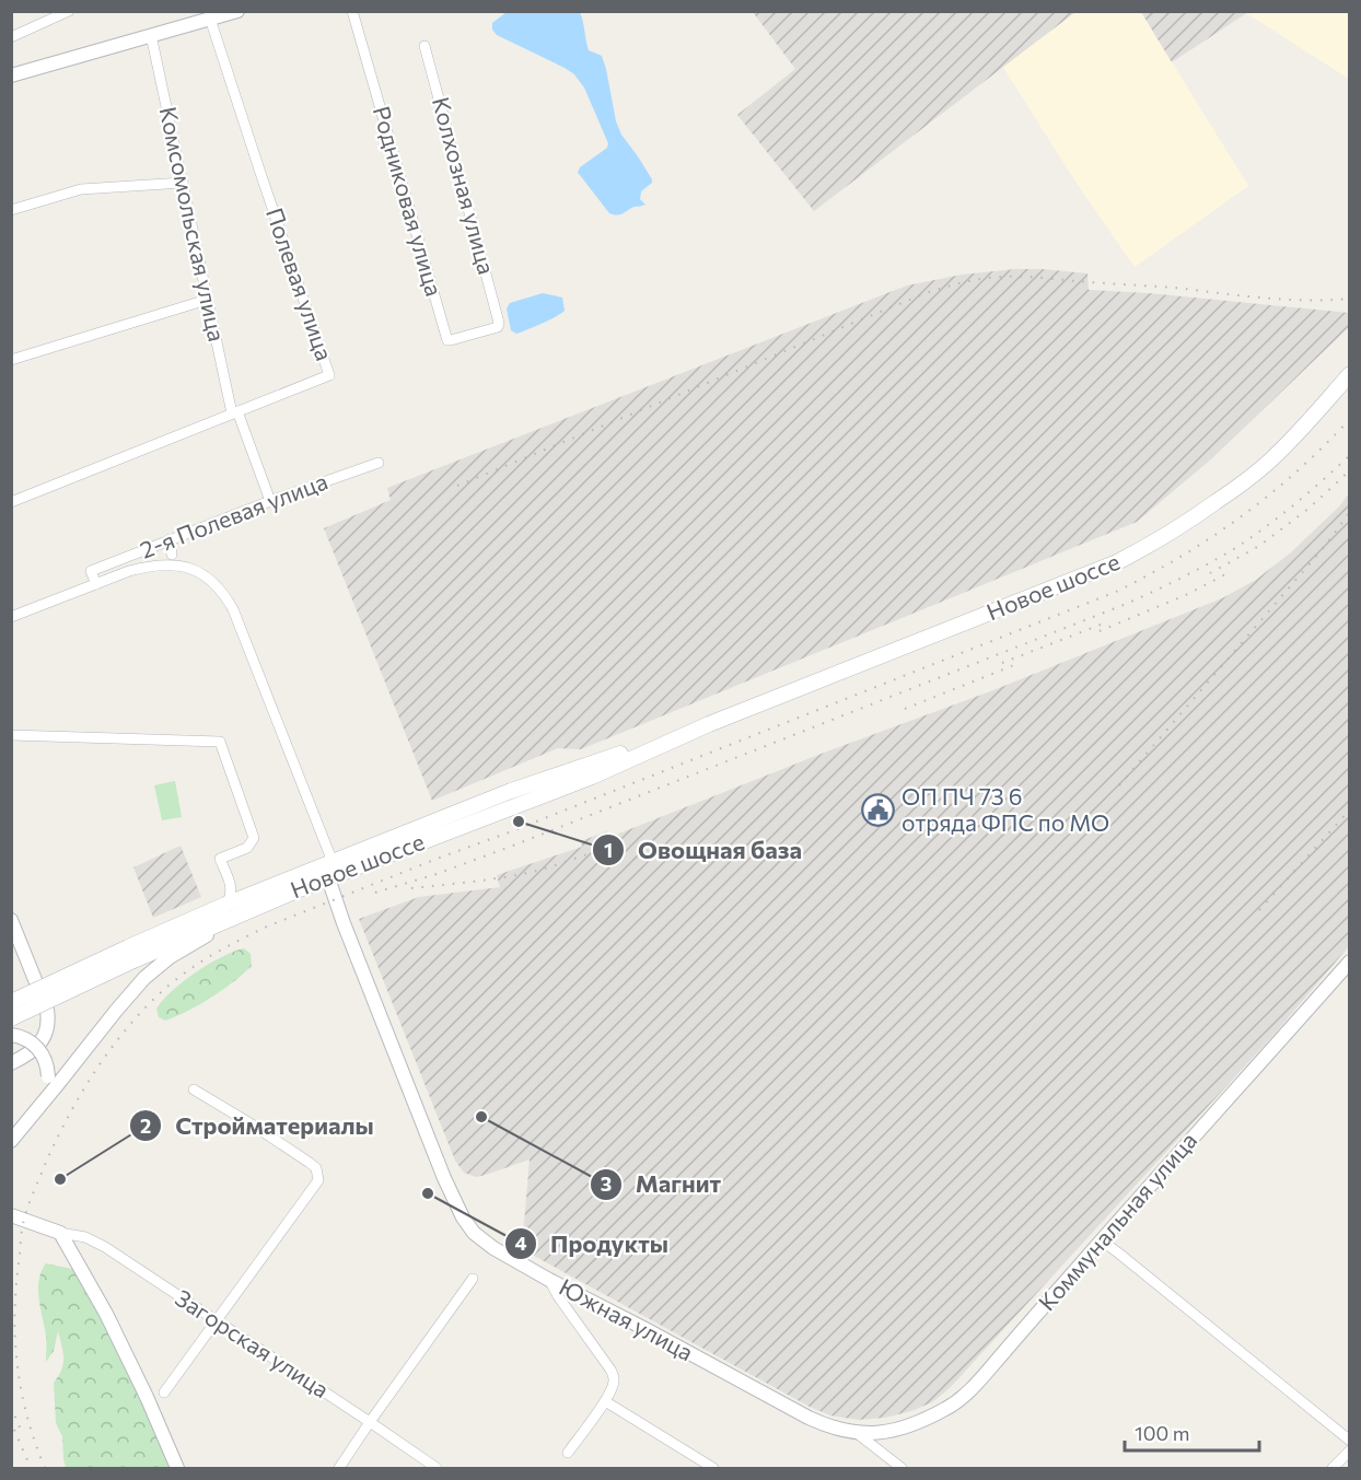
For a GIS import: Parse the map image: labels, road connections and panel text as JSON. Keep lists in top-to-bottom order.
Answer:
{
  "streets": {
    "main road": ["Новое шоссе"],
    "street": [
      "Колхозная улица",
      "Родниковая улица",
      "Комсомольская улица",
      "Полевая улица",
      "2-я Полевая улица",
      "Коммунальная улица",
      "Южная улица",
      "Загорская улица"
    ]
  },
  "crossings": [
    ["Колхозная улица", "Родниковая улица"],
    ["Комсомольская улица", "Полевая улица"],
    ["Комсомольская улица", "2-я Полевая улица"],
    ["Новое шоссе", "Южная улица"],
    ["Коммунальная улица", "Южная улица"]
  ],
  "places": {
    "public building": ["ОП ПЧ 73 6 отряда ФПС по МО"],
    "other": [
      "Овощная база",
      "Магнит",
      "Стройматериалы",
      "Продукты"
    ]
  },
  "scale_bar": "100 m"
}
